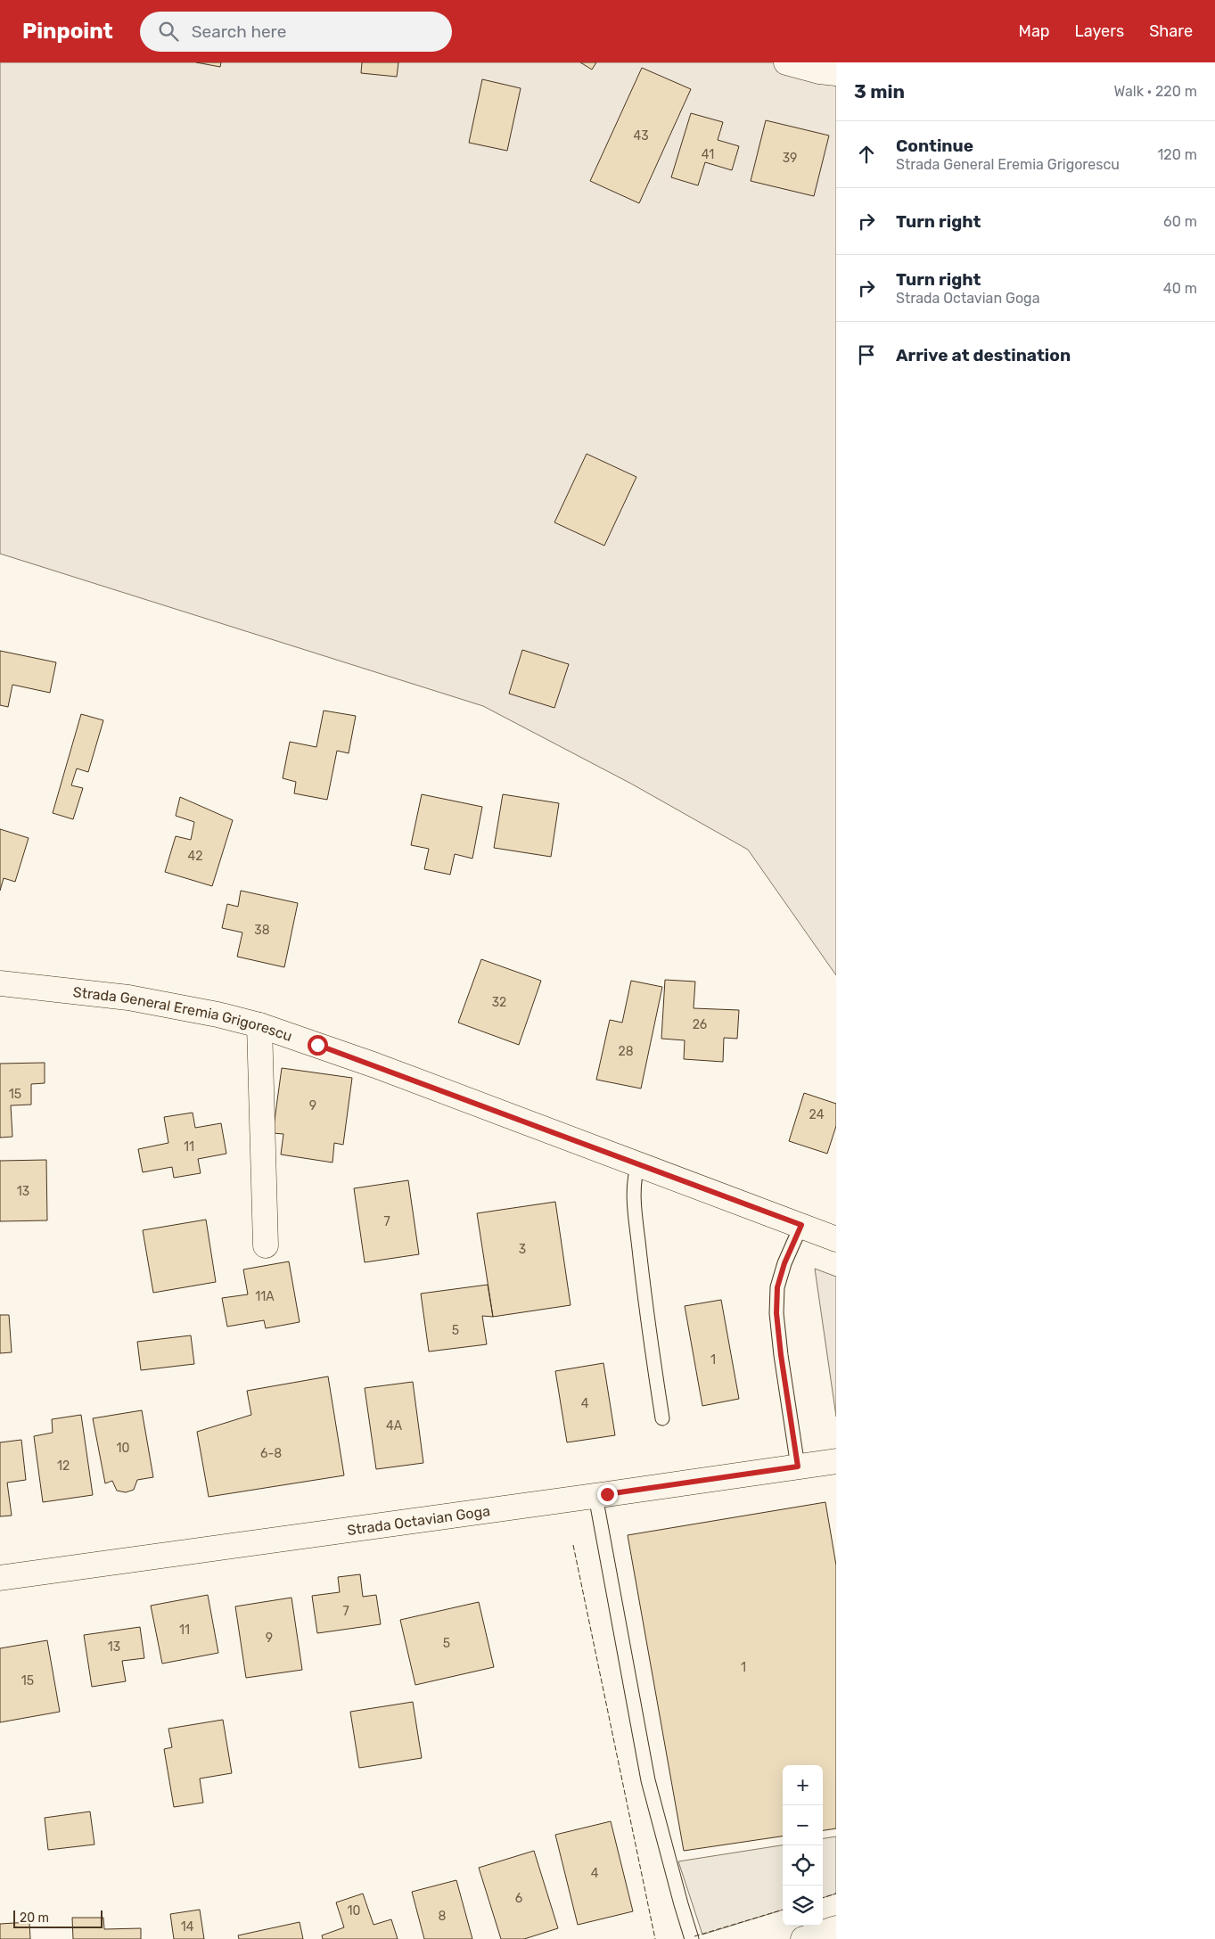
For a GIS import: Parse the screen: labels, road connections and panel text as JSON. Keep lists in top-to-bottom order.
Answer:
{
  "streets": {
    "main road": ["Strada General Eremia Grigorescu", "Strada Octavian Goga"]
  },
  "house_numbers": [
    "43",
    "41",
    "39",
    "42",
    "38",
    "32",
    "26",
    "28",
    "15",
    "9",
    "24",
    "11",
    "13",
    "7",
    "3",
    "11A",
    "5",
    "1",
    "4",
    "4A",
    "10",
    "6-8",
    "12",
    "7",
    "11",
    "9",
    "5",
    "13",
    "1",
    "15",
    "4",
    "6",
    "10",
    "8",
    "14"
  ],
  "scale_bar": "20 m",
  "page": {
    "header": "Pinpoint",
    "search": "Search here",
    "nav": ["Map", "Layers", "Share"],
    "heading": ["3 min", "Walk · 220 m"],
    "list": [
      ["Continue", "Strada General Eremia Grigorescu", "120 m"],
      ["Turn right", "60 m"],
      ["Turn right", "Strada Octavian Goga", "40 m"],
      "Arrive at destination"
    ],
    "map_buttons": ["+", "−"],
    "scale": "20 m"
  }
}
